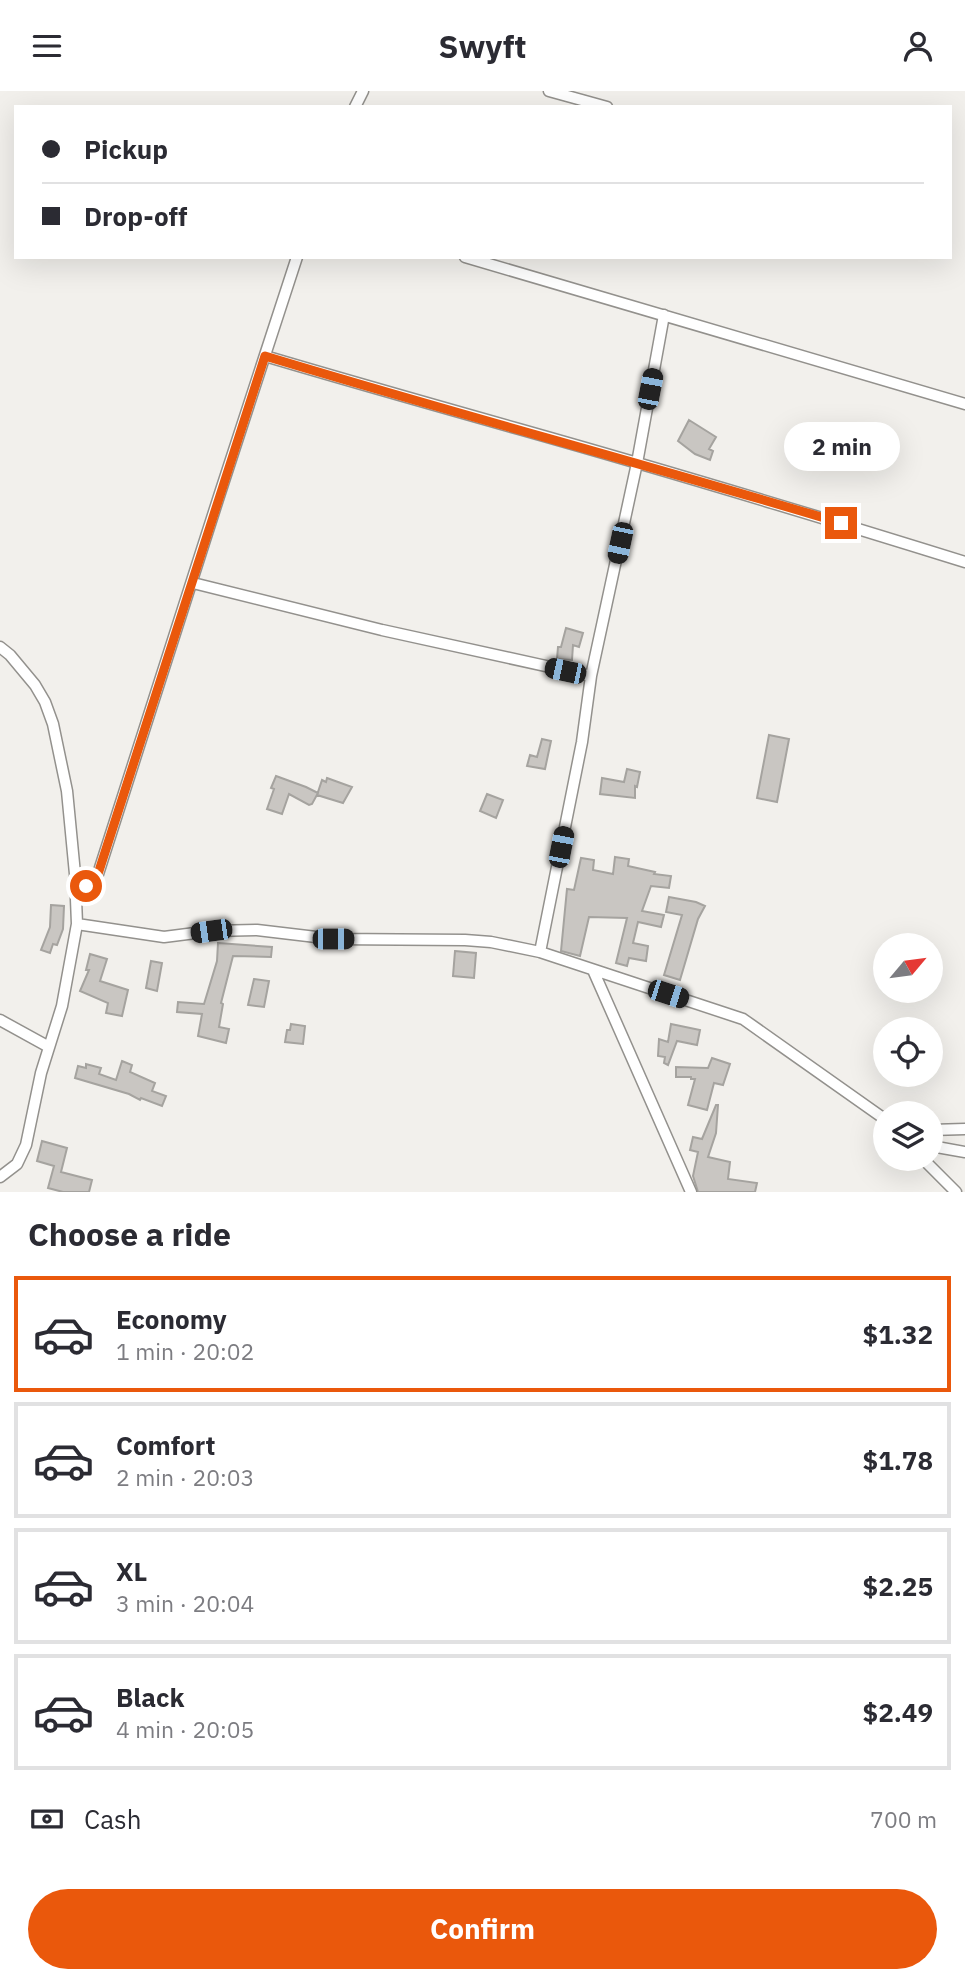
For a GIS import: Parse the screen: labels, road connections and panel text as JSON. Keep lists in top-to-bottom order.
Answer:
{
  "north": "top right",
  "page": {
    "header": "Swyft",
    "banner": ["Pickup", "Drop-off"],
    "bubble": "2 min",
    "heading": "Choose a ride",
    "list": [
      {
        "name": "Economy",
        "note": "1 min · 20:02",
        "value": "$1.32"
      },
      {
        "name": "Comfort",
        "note": "2 min · 20:03",
        "value": "$1.78"
      },
      {
        "name": "XL",
        "note": "3 min · 20:04",
        "value": "$2.25"
      },
      {
        "name": "Black",
        "note": "4 min · 20:05",
        "value": "$2.49"
      }
    ],
    "pay": ["Cash", "700 m"],
    "buttons": "Confirm"
  }
}
